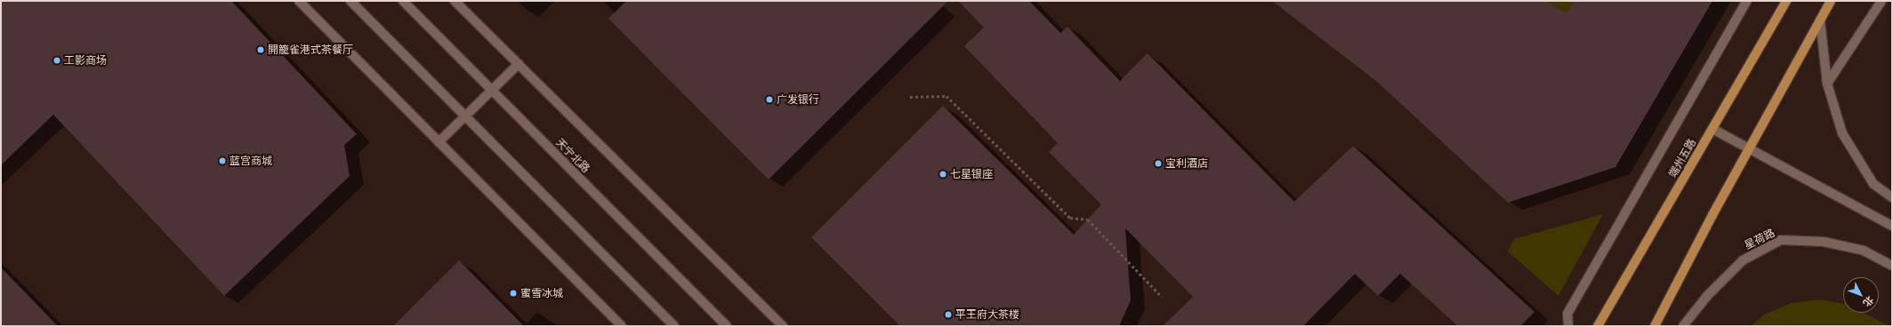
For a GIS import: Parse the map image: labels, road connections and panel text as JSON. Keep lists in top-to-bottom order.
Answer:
{
  "streets": {
    "main road": ["天宁北路", "端州五路", "星荷路"]
  },
  "places": [
    "開籠雀港式茶餐厅",
    "工影商场",
    "广发银行",
    "蓝宫商城",
    "宝利酒店",
    "七星银座",
    "蜜雪冰城",
    "平王府大茶楼"
  ],
  "north": "bottom right"
}
